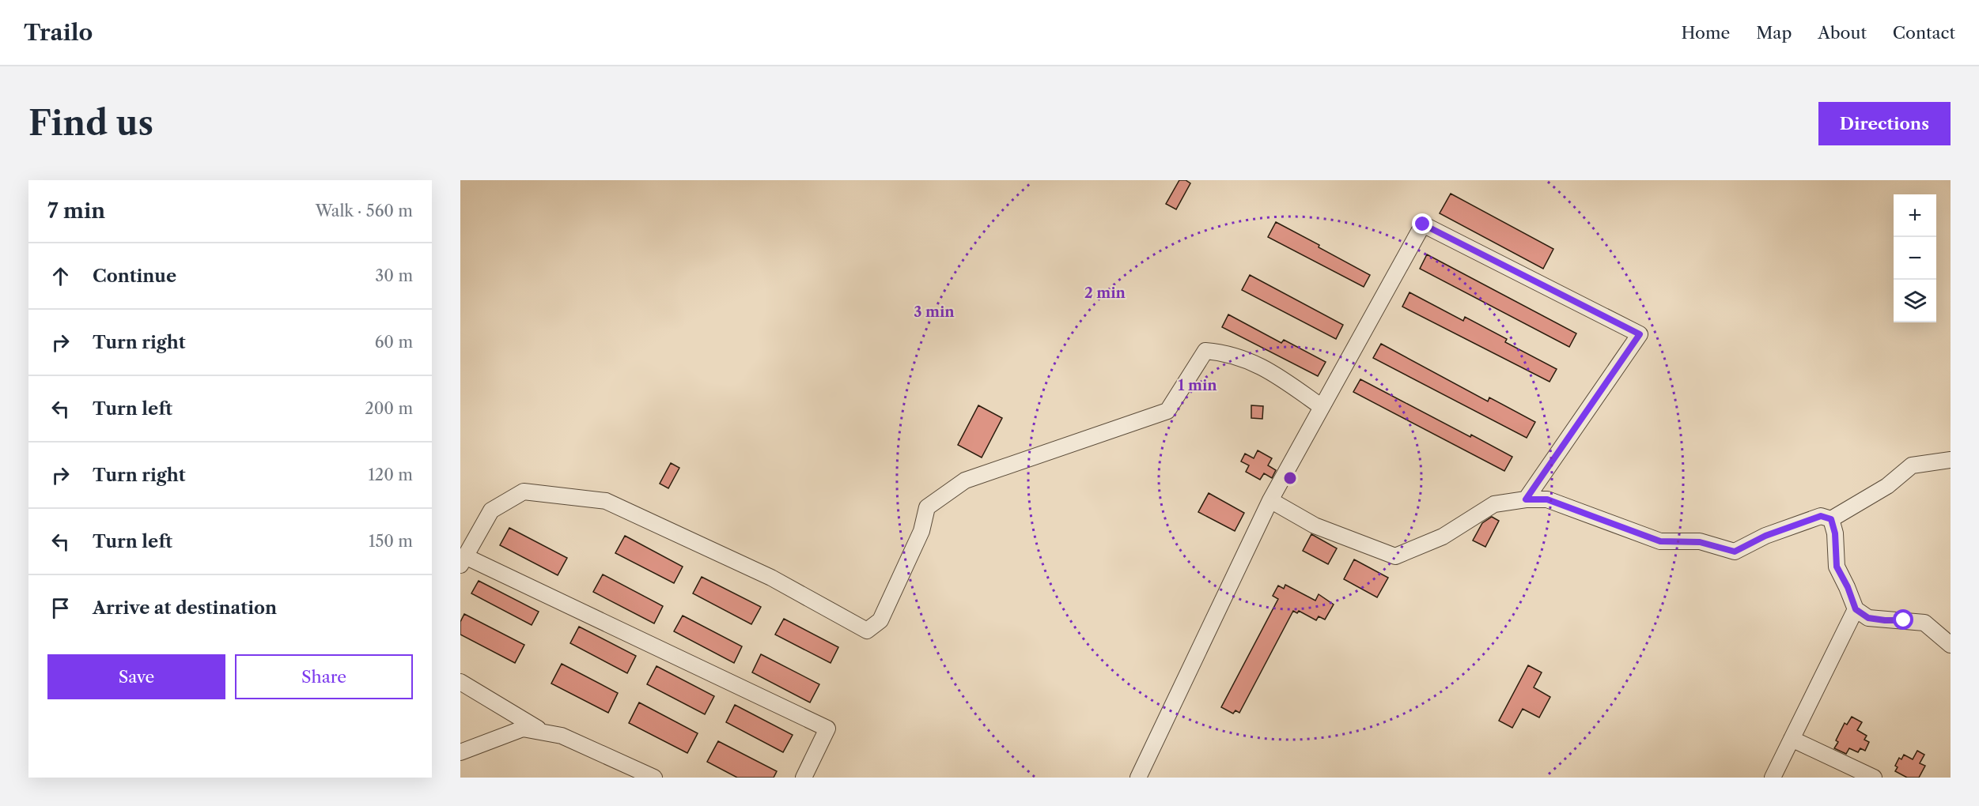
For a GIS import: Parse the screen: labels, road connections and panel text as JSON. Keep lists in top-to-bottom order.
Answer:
{
  "page": {
    "header": "Trailo",
    "nav": [
      "Home",
      "Map",
      "About",
      "Contact"
    ],
    "buttons": [
      "Directions",
      ["Save", "Share"]
    ],
    "title": "Find us",
    "heading": ["7 min", "Walk · 560 m"],
    "map_buttons": ["+", "−"],
    "list": [
      ["Continue", "30 m"],
      ["Turn right", "60 m"],
      ["Turn left", "200 m"],
      ["Turn right", "120 m"],
      ["Turn left", "150 m"],
      "Arrive at destination"
    ]
  },
  "rings": ["2 min", "3 min", "1 min"]
}
